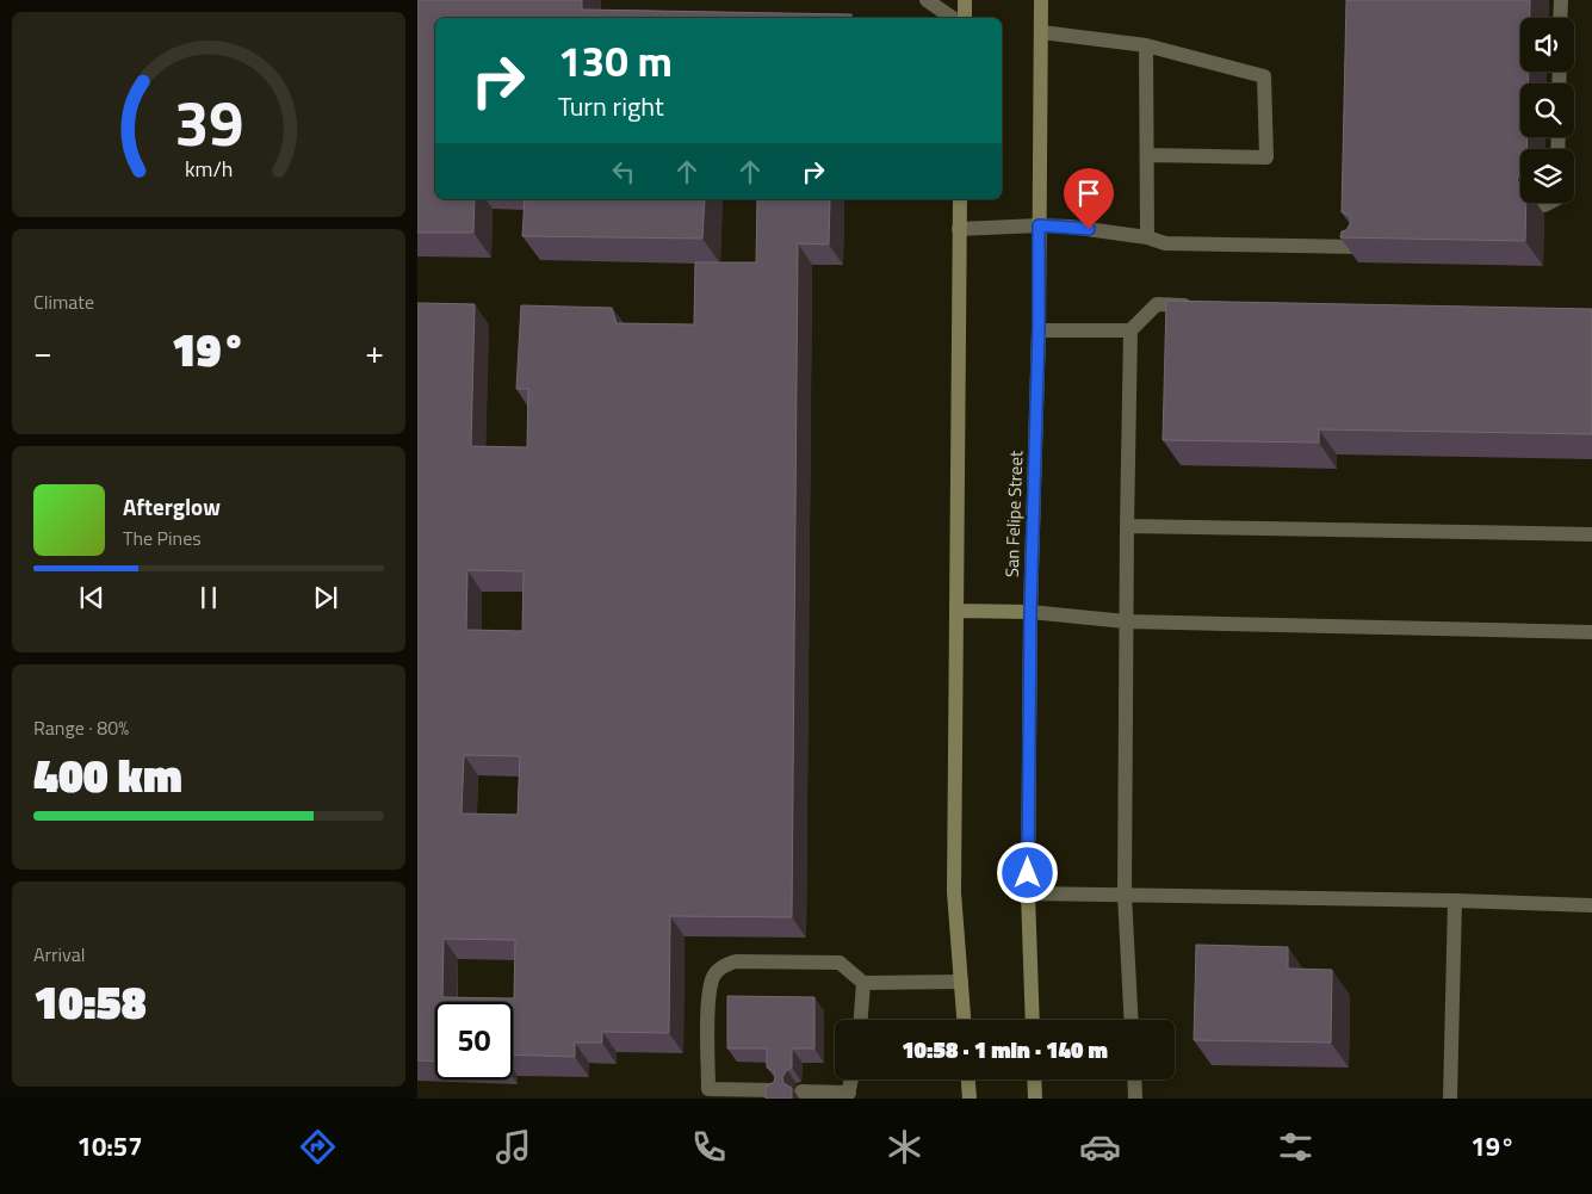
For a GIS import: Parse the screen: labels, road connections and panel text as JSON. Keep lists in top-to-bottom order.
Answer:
{
  "streets": {
    "main road": ["San Felipe Street"]
  },
  "page": {
    "turn": ["130 m", "Turn right"],
    "tile": [
      "Climate",
      ["Range · 80%", "400 km"],
      ["Arrival", "10:58"]
    ],
    "heat": ["−", "19°", "+"],
    "song": ["Afterglow", "The Pines"],
    "limit": "50",
    "trip": "10:58 · 1 min · 140 m",
    "tabs": ["10:57", "19°"],
    "gauge": ["39", "km/h"]
  }
}
